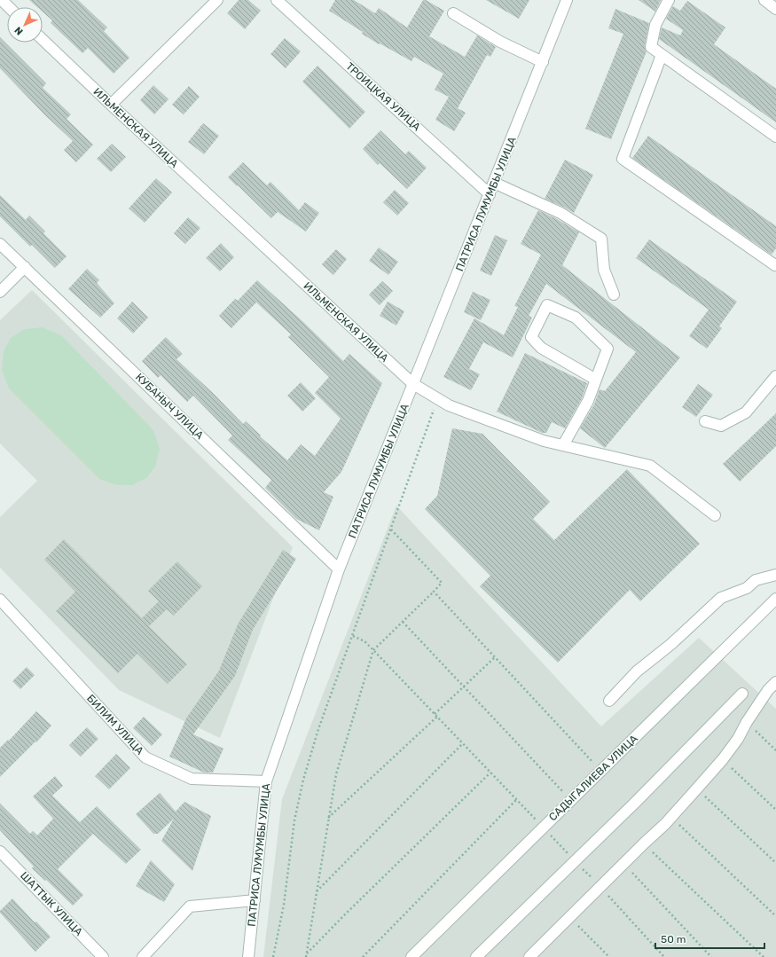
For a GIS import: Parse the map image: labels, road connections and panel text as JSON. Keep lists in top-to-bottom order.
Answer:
{
  "streets": {
    "street": [
      "ТРОИЦКАЯ УЛИЦА",
      "ИЛЬМЕНСКАЯ УЛИЦА",
      "ПАТРИСА ЛУМУМБЫ УЛИЦА",
      "КУБАНЫЧ УЛИЦА",
      "БИЛИМ УЛИЦА",
      "САДЫГАЛИЕВА УЛИЦА",
      "ШАТТЫК УЛИЦА"
    ]
  },
  "crossings": [
    ["ТРОИЦКАЯ УЛИЦА", "ПАТРИСА ЛУМУМБЫ УЛИЦА"],
    ["ИЛЬМЕНСКАЯ УЛИЦА", "ПАТРИСА ЛУМУМБЫ УЛИЦА"],
    ["ПАТРИСА ЛУМУМБЫ УЛИЦА", "КУБАНЫЧ УЛИЦА"],
    ["ПАТРИСА ЛУМУМБЫ УЛИЦА", "БИЛИМ УЛИЦА"]
  ],
  "scale_bar": "50 m",
  "north": "bottom left"
}
